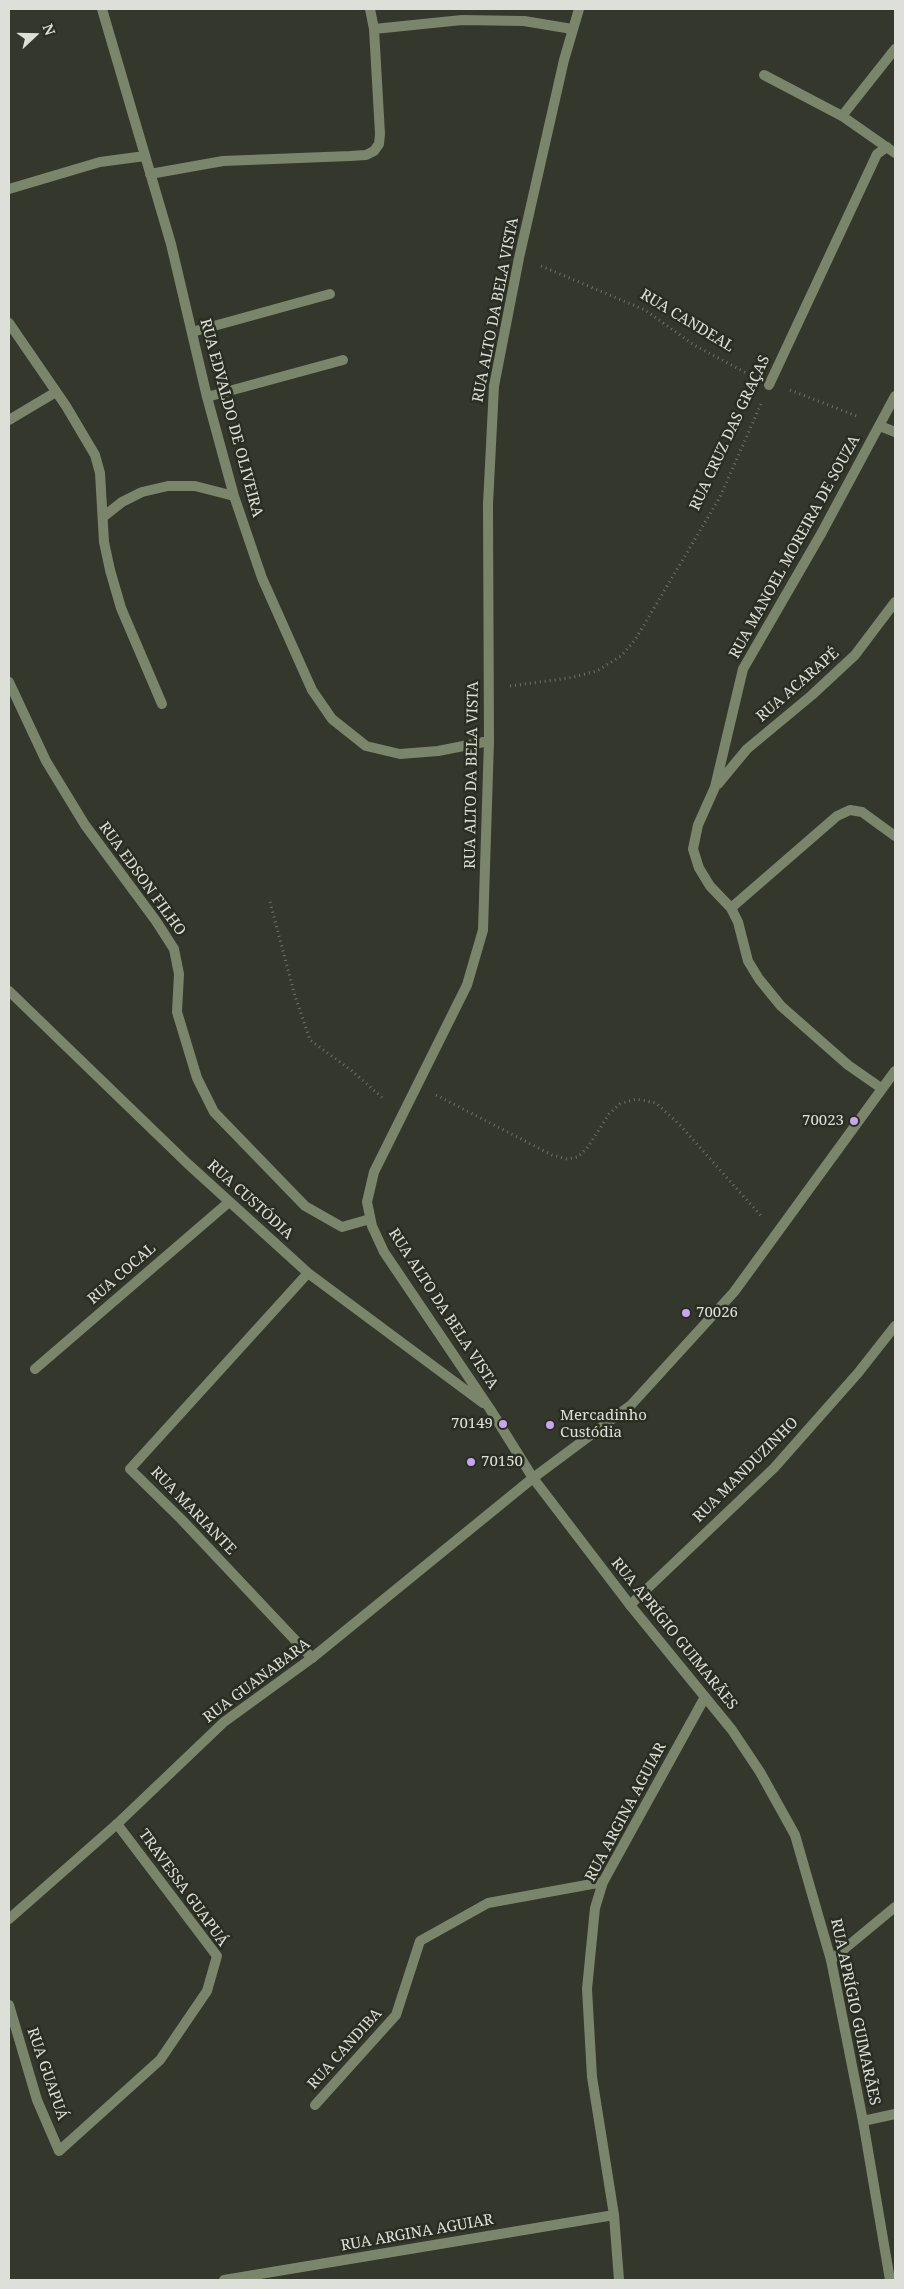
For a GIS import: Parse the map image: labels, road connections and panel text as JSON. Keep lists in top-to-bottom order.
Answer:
{
  "streets": {
    "street": [
      "RUA ALTO DA BELA VISTA",
      "RUA EDVALDO DE OLIVEIRA",
      "RUA CRUZ DAS GRAÇAS",
      "RUA MANOEL MOREIRA DE SOUZA",
      "RUA ACARAPÉ",
      "RUA EDSON FILHO",
      "RUA CUSTÓDIA",
      "RUA COCAL",
      "RUA MANDUZINHO",
      "RUA MARIANTE",
      "RUA APRÍGIO GUIMARÃES",
      "RUA GUANABARA",
      "RUA ARGINA AGUIAR",
      "TRAVESSA GUAPUÁ",
      "RUA CANDIBA",
      "RUA GUAPUÁ"
    ],
    "path": ["RUA CANDEAL"]
  },
  "crossings": [
    ["RUA ALTO DA BELA VISTA", "RUA CANDEAL"],
    ["RUA ALTO DA BELA VISTA", "RUA EDVALDO DE OLIVEIRA"],
    ["RUA ALTO DA BELA VISTA", "RUA CRUZ DAS GRAÇAS"],
    ["RUA ALTO DA BELA VISTA", "RUA EDSON FILHO"],
    ["RUA ALTO DA BELA VISTA", "RUA CUSTÓDIA"],
    ["RUA ALTO DA BELA VISTA", "RUA APRÍGIO GUIMARÃES"],
    ["RUA ALTO DA BELA VISTA", "RUA GUANABARA"],
    ["RUA CANDEAL", "RUA CRUZ DAS GRAÇAS"],
    ["RUA CANDEAL", "RUA MANOEL MOREIRA DE SOUZA"],
    ["RUA MANOEL MOREIRA DE SOUZA", "RUA ACARAPÉ"],
    ["RUA MANOEL MOREIRA DE SOUZA", "RUA GUANABARA"],
    ["RUA CUSTÓDIA", "RUA COCAL"],
    ["RUA CUSTÓDIA", "RUA MARIANTE"],
    ["RUA MANDUZINHO", "RUA APRÍGIO GUIMARÃES"],
    ["RUA MARIANTE", "RUA GUANABARA"],
    ["RUA APRÍGIO GUIMARÃES", "RUA GUANABARA"],
    ["RUA APRÍGIO GUIMARÃES", "RUA ARGINA AGUIAR"],
    ["RUA GUANABARA", "TRAVESSA GUAPUÁ"],
    ["RUA ARGINA AGUIAR", "RUA CANDIBA"],
    ["TRAVESSA GUAPUÁ", "RUA GUAPUÁ"]
  ],
  "places": [
    "70023",
    "70026",
    "70149",
    "Mercadinho Custódia",
    "70150"
  ],
  "north": "right"
}
